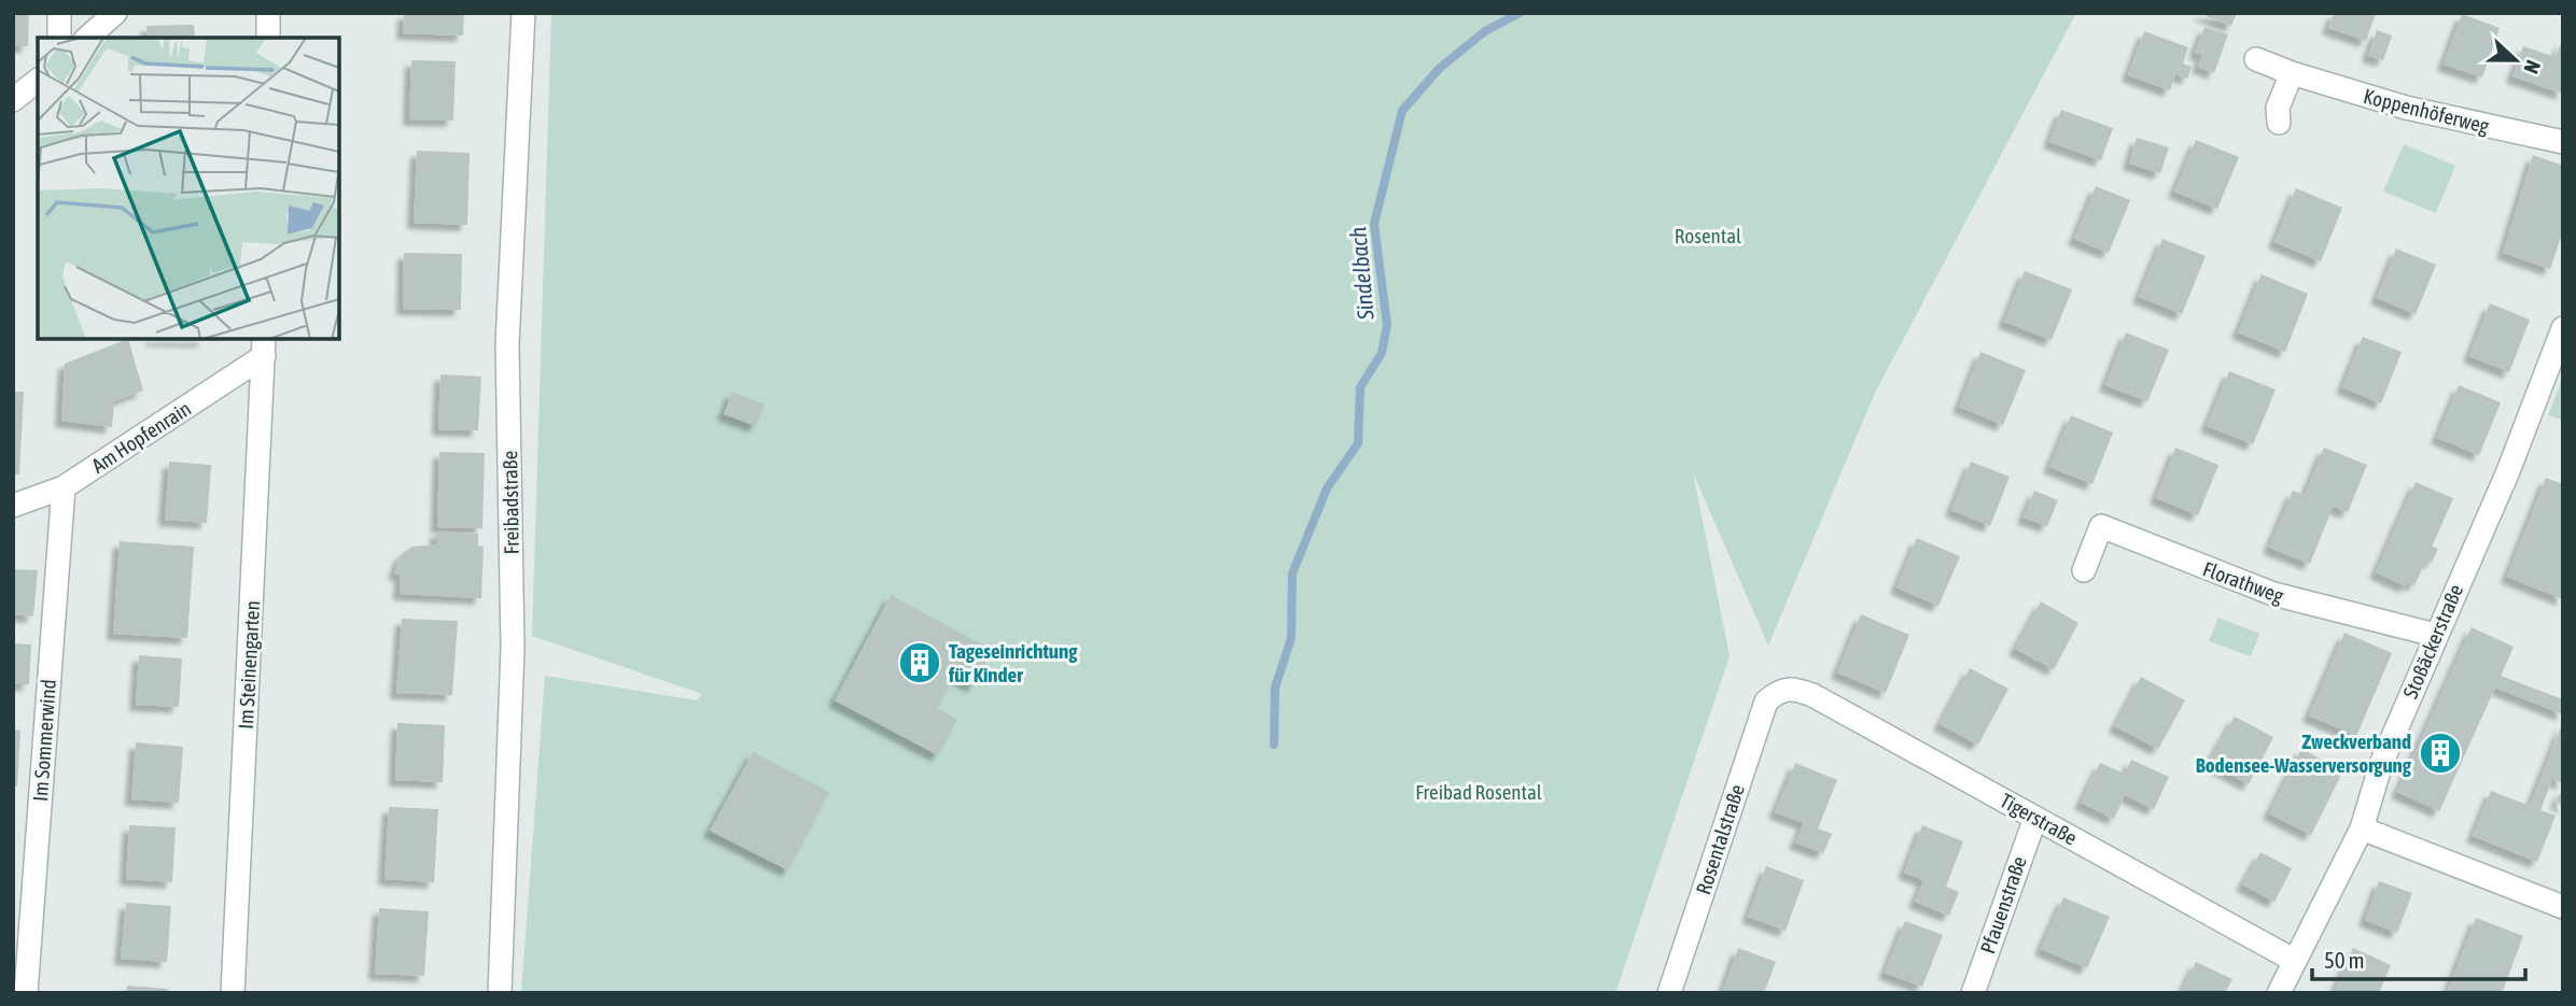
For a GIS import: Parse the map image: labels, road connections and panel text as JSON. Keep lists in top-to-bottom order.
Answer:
{
  "streets": {
    "street": [
      "Koppenhöferweg",
      "Am Hopfenrain",
      "Freibadstraße",
      "Florathweg",
      "Stoßäckerstraße",
      "Im Steinengarten",
      "Im Sommerwind",
      "Tigerstraße",
      "Rosentalstraße",
      "Pfauenstraße"
    ]
  },
  "crossings": [
    ["Am Hopfenrain", "Im Steinengarten"],
    ["Am Hopfenrain", "Im Sommerwind"],
    ["Florathweg", "Stoßäckerstraße"],
    ["Stoßäckerstraße", "Tigerstraße"],
    ["Tigerstraße", "Rosentalstraße"],
    ["Tigerstraße", "Pfauenstraße"]
  ],
  "water": ["Sindelbach"],
  "parks": ["Rosental", "Freibad Rosental"],
  "places": {
    "building": ["Tageseinrichtung für Kinder", "Zweckverband Bodensee-Wasserversorgung"]
  },
  "scale_bar": "50 m",
  "north": "right"
}
